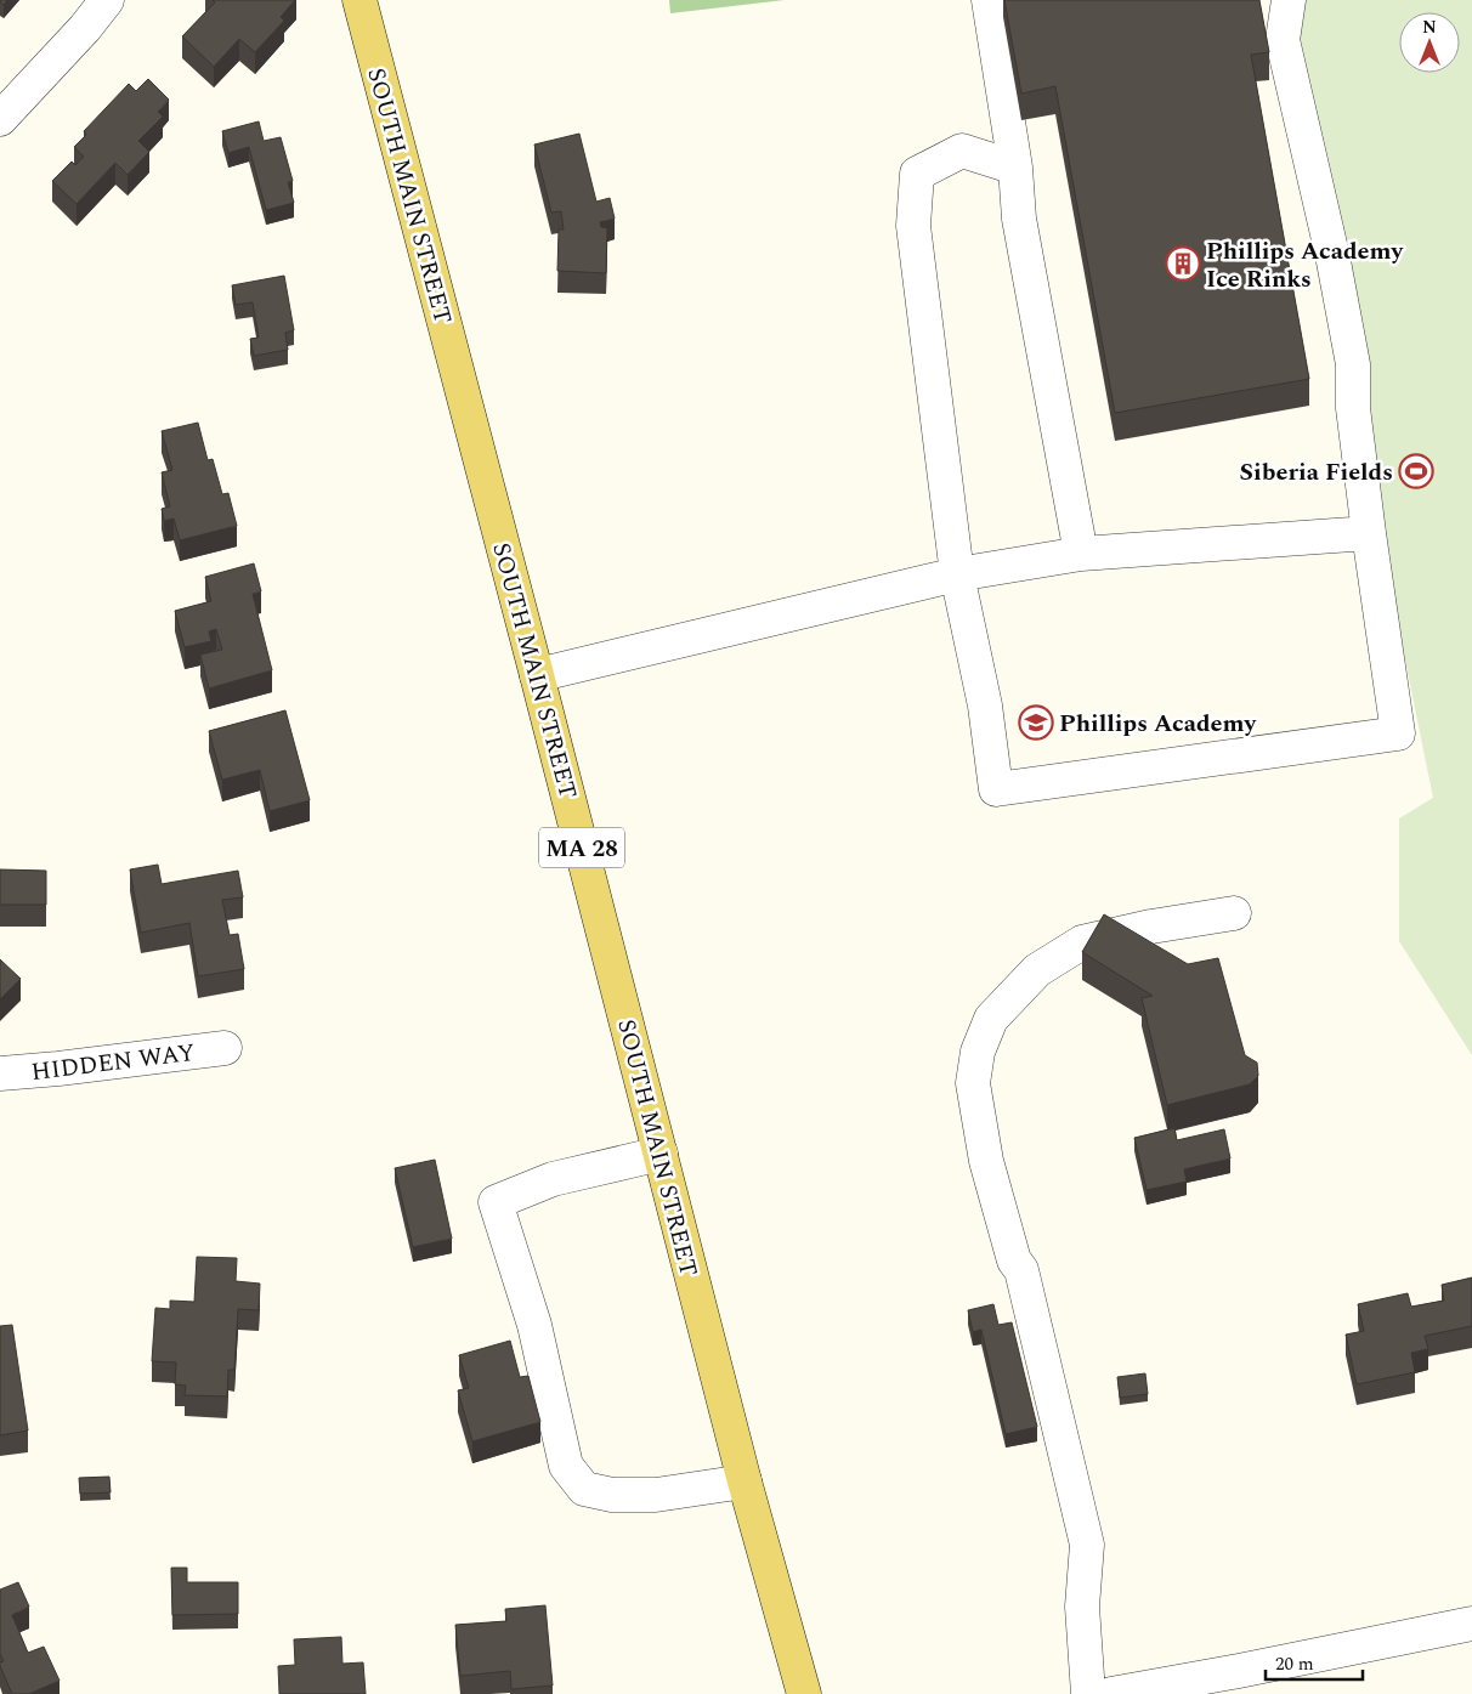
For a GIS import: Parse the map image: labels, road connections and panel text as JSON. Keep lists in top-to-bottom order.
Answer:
{
  "streets": {
    "main road": ["SOUTH MAIN STREET", "MA 28"],
    "street": ["HIDDEN WAY"]
  },
  "places": {
    "building": ["Phillips Academy Ice Rinks"],
    "sports": ["Siberia Fields"],
    "school or university": ["Phillips Academy"]
  },
  "scale_bar": "20 m",
  "north": "top"
}
